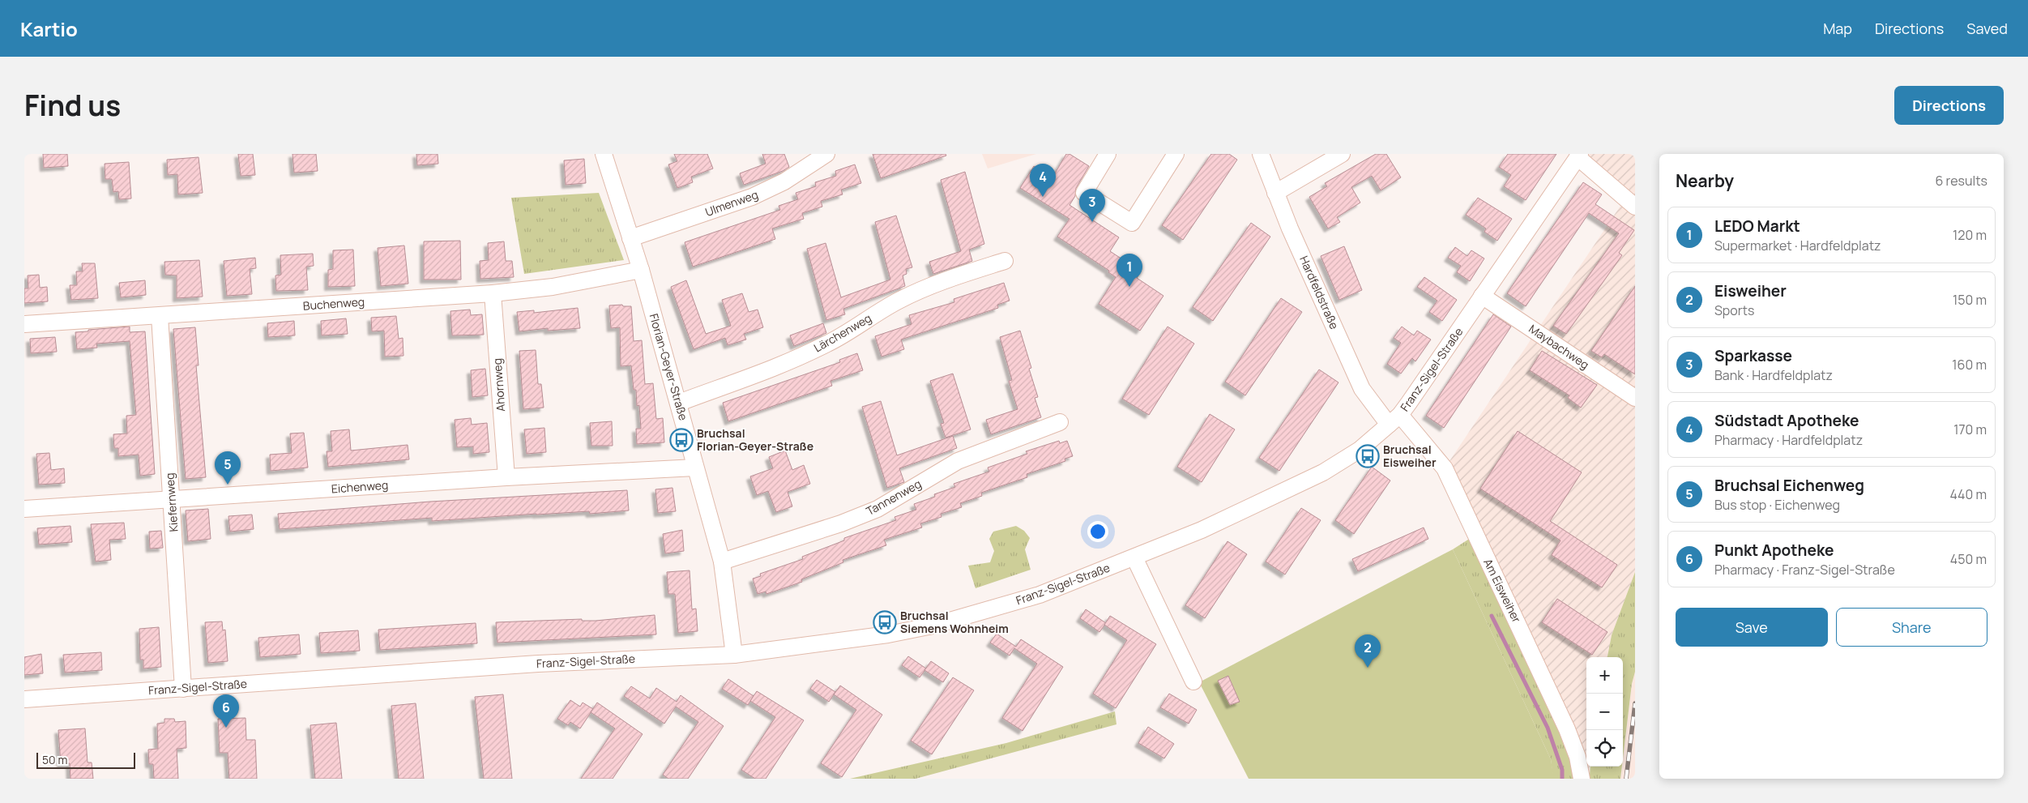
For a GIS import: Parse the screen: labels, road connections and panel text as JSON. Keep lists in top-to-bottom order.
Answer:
{
  "streets": {
    "street": [
      "Ulmenweg",
      "Hardfeldstraße",
      "Buchenweg",
      "Lärchenweg",
      "Maybachweg",
      "Florian-Geyer-Straße",
      "Franz-Sigel-Straße",
      "Ahornweg",
      "Eichenweg",
      "Tannenweg",
      "Kiefernweg",
      "Am Eisweiher"
    ]
  },
  "crossings": [
    ["Ulmenweg", "Florian-Geyer-Straße"],
    ["Hardfeldstraße", "Franz-Sigel-Straße"],
    ["Hardfeldstraße", "Am Eisweiher"],
    ["Buchenweg", "Florian-Geyer-Straße"],
    ["Buchenweg", "Ahornweg"],
    ["Buchenweg", "Kiefernweg"],
    ["Lärchenweg", "Florian-Geyer-Straße"],
    ["Maybachweg", "Franz-Sigel-Straße"],
    ["Florian-Geyer-Straße", "Franz-Sigel-Straße"],
    ["Florian-Geyer-Straße", "Eichenweg"],
    ["Florian-Geyer-Straße", "Tannenweg"],
    ["Franz-Sigel-Straße", "Kiefernweg"],
    ["Franz-Sigel-Straße", "Am Eisweiher"],
    ["Ahornweg", "Eichenweg"],
    ["Eichenweg", "Kiefernweg"]
  ],
  "places": {
    "bus stop": ["Bruchsal Florian-Geyer-Straße", "Bruchsal Eisweiher", "Bruchsal Siemens Wohnheim"]
  },
  "scale_bar": "50 m",
  "page": {
    "header": "Kartio",
    "nav": ["Map", "Directions", "Saved"],
    "title": "Find us",
    "buttons": [
      "Directions",
      ["Save", "Share"]
    ],
    "heading": ["Nearby", "6 results"],
    "pins": [
      "4",
      "3",
      "1",
      "5",
      "2",
      "6"
    ],
    "list": [
      {
        "mark": "1",
        "name": "LEDO Markt",
        "note": "Supermarket · Hardfeldplatz",
        "value": "120 m"
      },
      {
        "mark": "2",
        "name": "Eisweiher",
        "note": "Sports",
        "value": "150 m"
      },
      {
        "mark": "3",
        "name": "Sparkasse",
        "note": "Bank · Hardfeldplatz",
        "value": "160 m"
      },
      {
        "mark": "4",
        "name": "Südstadt Apotheke",
        "note": "Pharmacy · Hardfeldplatz",
        "value": "170 m"
      },
      {
        "mark": "5",
        "name": "Bruchsal Eichenweg",
        "note": "Bus stop · Eichenweg",
        "value": "440 m"
      },
      {
        "mark": "6",
        "name": "Punkt Apotheke",
        "note": "Pharmacy · Franz-Sigel-Straße",
        "value": "450 m"
      }
    ],
    "map_buttons": ["+", "−"],
    "scale": "50 m"
  }
}
